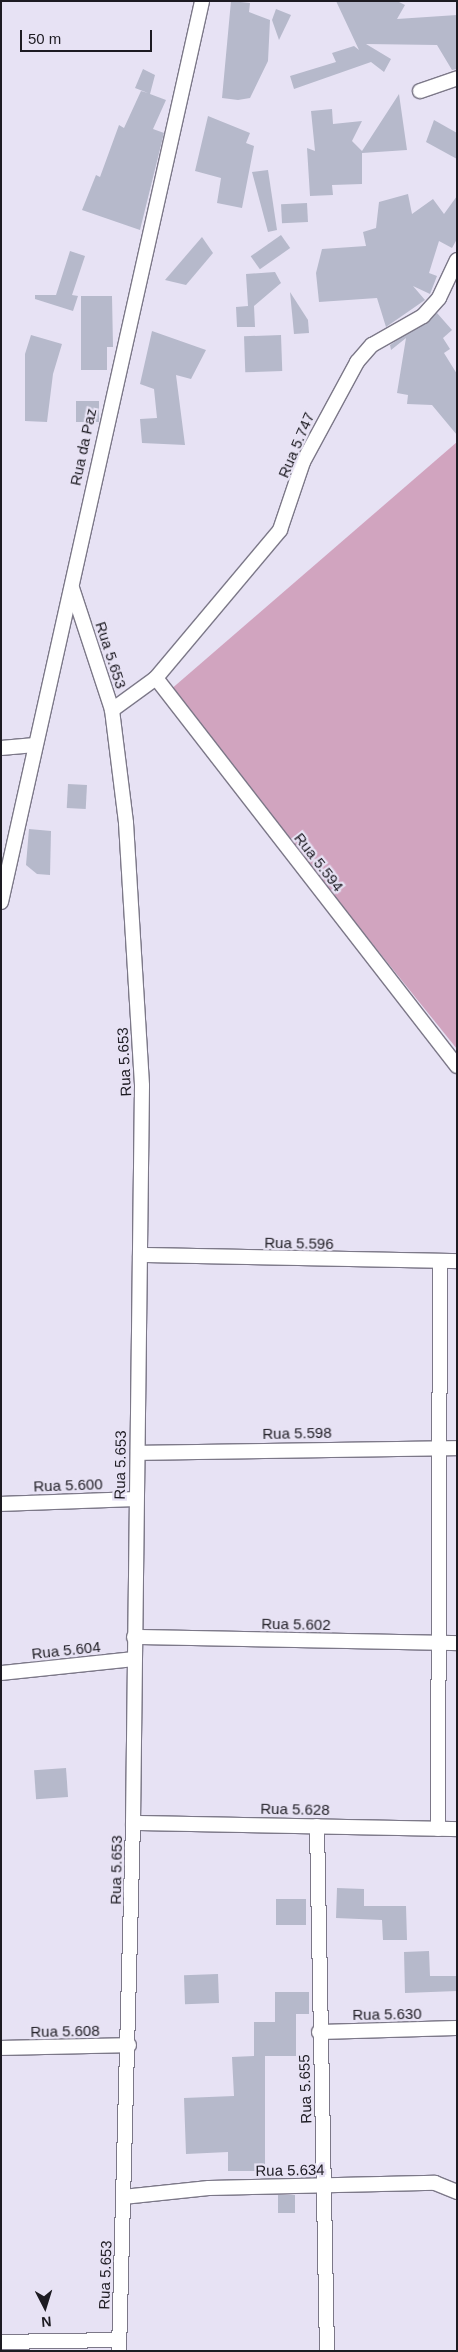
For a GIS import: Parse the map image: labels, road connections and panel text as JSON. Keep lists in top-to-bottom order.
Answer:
{
  "streets": {
    "street": [
      "Rua 5.747",
      "Rua da Paz",
      "Rua 5.653",
      "Rua 5.594",
      "Rua 5.596",
      "Rua 5.598",
      "Rua 5.600",
      "Rua 5.602",
      "Rua 5.604",
      "Rua 5.628",
      "Rua 5.630",
      "Rua 5.608",
      "Rua 5.655",
      "Rua 5.634"
    ]
  },
  "crossings": [
    ["Rua 5.747", "Rua 5.653"],
    ["Rua 5.747", "Rua 5.594"],
    ["Rua da Paz", "Rua 5.653"],
    ["Rua 5.653", "Rua 5.596"],
    ["Rua 5.653", "Rua 5.598"],
    ["Rua 5.653", "Rua 5.600"],
    ["Rua 5.653", "Rua 5.602"],
    ["Rua 5.653", "Rua 5.604"],
    ["Rua 5.653", "Rua 5.628"],
    ["Rua 5.653", "Rua 5.608"],
    ["Rua 5.653", "Rua 5.634"],
    ["Rua 5.628", "Rua 5.655"],
    ["Rua 5.630", "Rua 5.655"],
    ["Rua 5.655", "Rua 5.634"]
  ],
  "scale_bar": "50 m",
  "north": "bottom"
}
